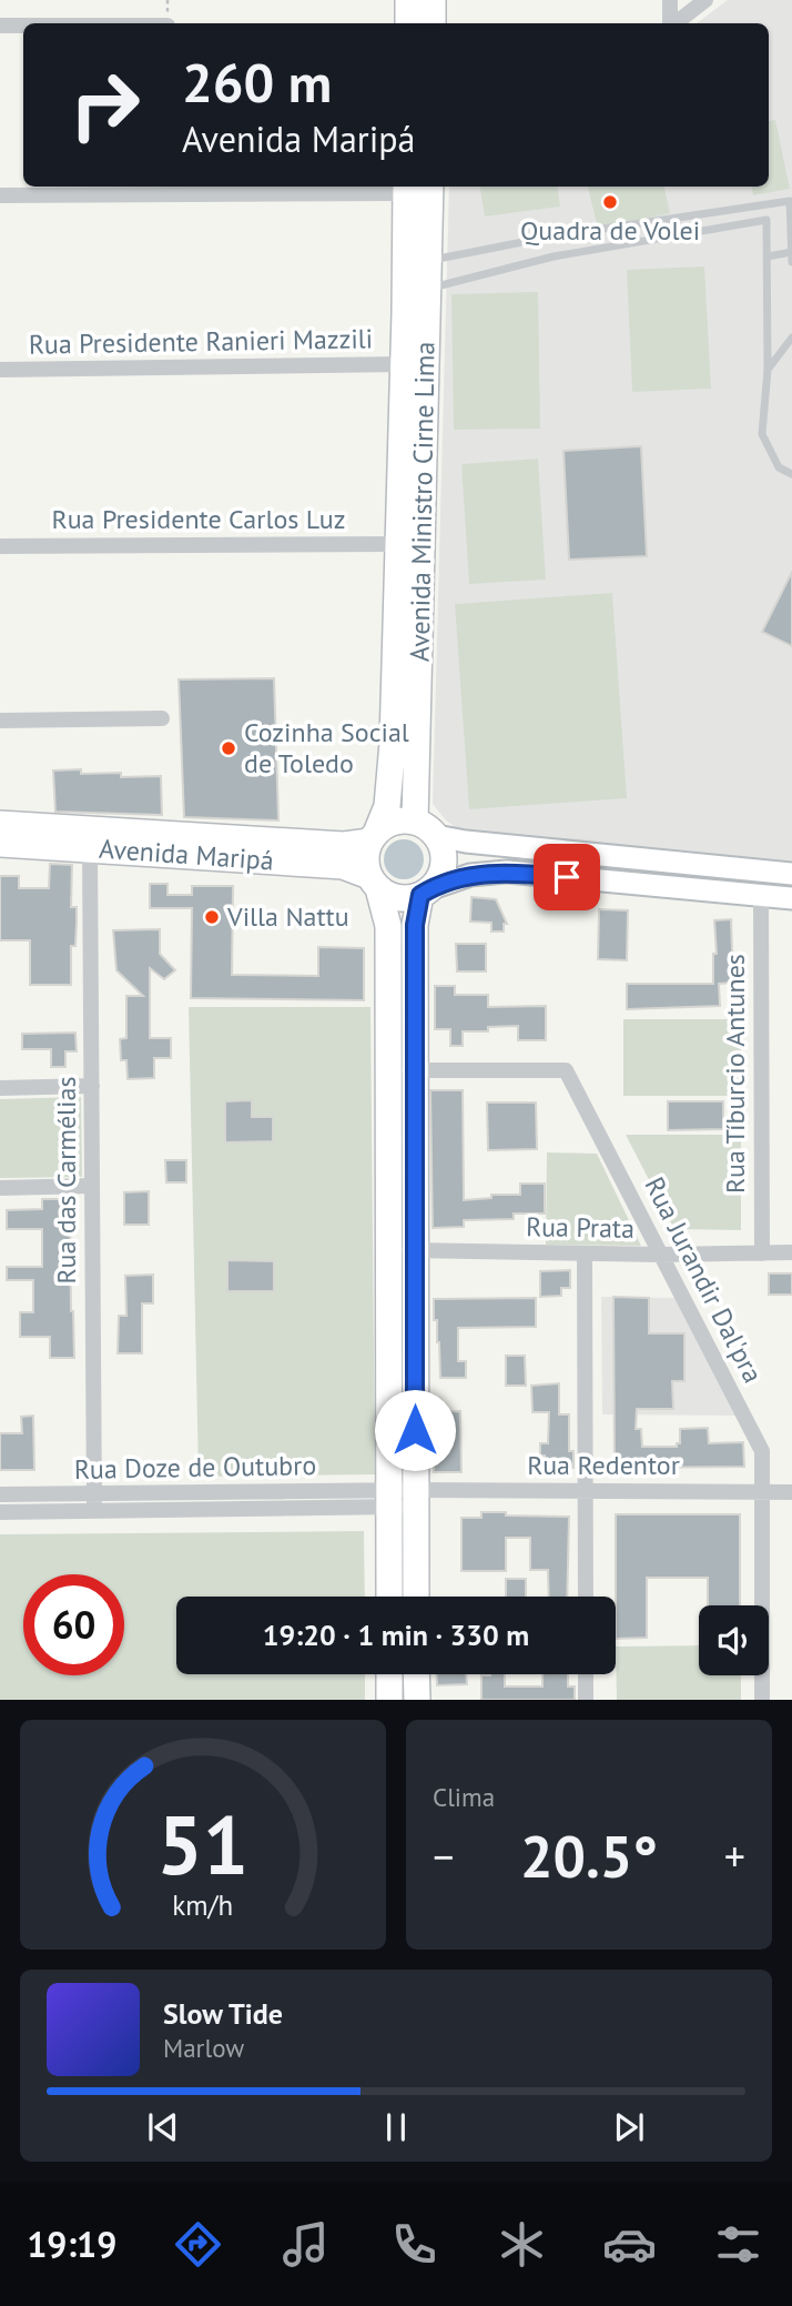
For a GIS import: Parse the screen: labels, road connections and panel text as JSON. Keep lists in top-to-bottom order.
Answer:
{
  "streets": {
    "main road": ["Avenida Ministro Cirne Lima", "Avenida Maripá"],
    "street": [
      "Rua Presidente Ranieri Mazzili",
      "Rua Presidente Carlos Luz",
      "Rua Tíburcio Antunes",
      "Rua das Carmélias",
      "Rua Prata",
      "Rua Jurandir Dal'pra",
      "Rua Redentor",
      "Rua Doze de Outubro"
    ]
  },
  "crossings": [
    ["Rua Presidente Ranieri Mazzili", "Avenida Ministro Cirne Lima"],
    ["Avenida Ministro Cirne Lima", "Avenida Maripá"],
    ["Avenida Maripá", "Rua das Carmélias"],
    ["Rua Tíburcio Antunes", "Rua Prata"],
    ["Rua das Carmélias", "Rua Doze de Outubro"],
    ["Rua Prata", "Rua Jurandir Dal'pra"],
    ["Rua Jurandir Dal'pra", "Rua Redentor"],
    ["Rua Redentor", "Rua Doze de Outubro"]
  ],
  "places": ["Quadra de Volei", "Cozinha Social de Toledo", "Villa Nattu"],
  "page": {
    "turn": ["260 m", "Avenida Maripá"],
    "limit": "60",
    "trip": "19:20 · 1 min · 330 m",
    "tile": "Clima",
    "heat": ["−", "20.5°", "+"],
    "song": ["Slow Tide", "Marlow"],
    "tabs": "19:19",
    "gauge": ["51", "km/h"]
  }
}
